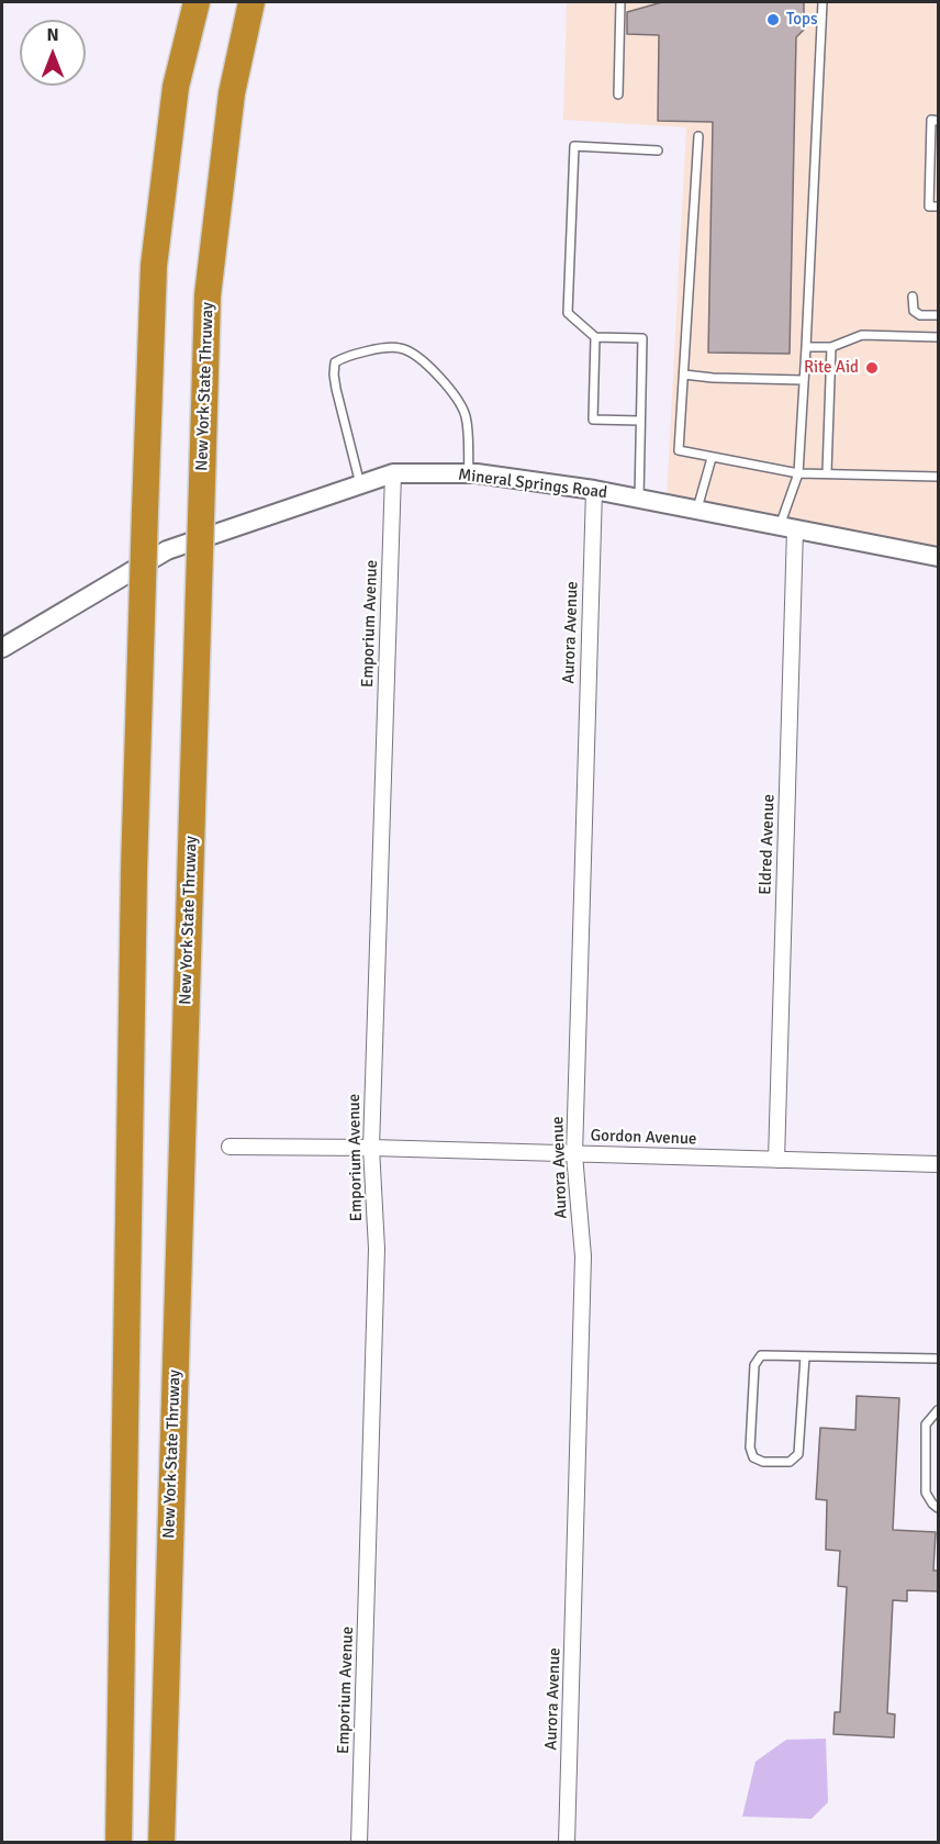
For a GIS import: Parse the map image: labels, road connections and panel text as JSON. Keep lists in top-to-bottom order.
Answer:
{
  "streets": {
    "highway": ["New York State Thruway"],
    "street": [
      "Mineral Springs Road",
      "Emporium Avenue",
      "Aurora Avenue",
      "Eldred Avenue",
      "Gordon Avenue"
    ]
  },
  "crossings": [
    ["Mineral Springs Road", "Emporium Avenue"],
    ["Mineral Springs Road", "Aurora Avenue"],
    ["Mineral Springs Road", "Eldred Avenue"],
    ["Emporium Avenue", "Gordon Avenue"],
    ["Aurora Avenue", "Gordon Avenue"],
    ["Eldred Avenue", "Gordon Avenue"]
  ],
  "places": ["Tops", "Rite Aid"],
  "north": "top"
}
